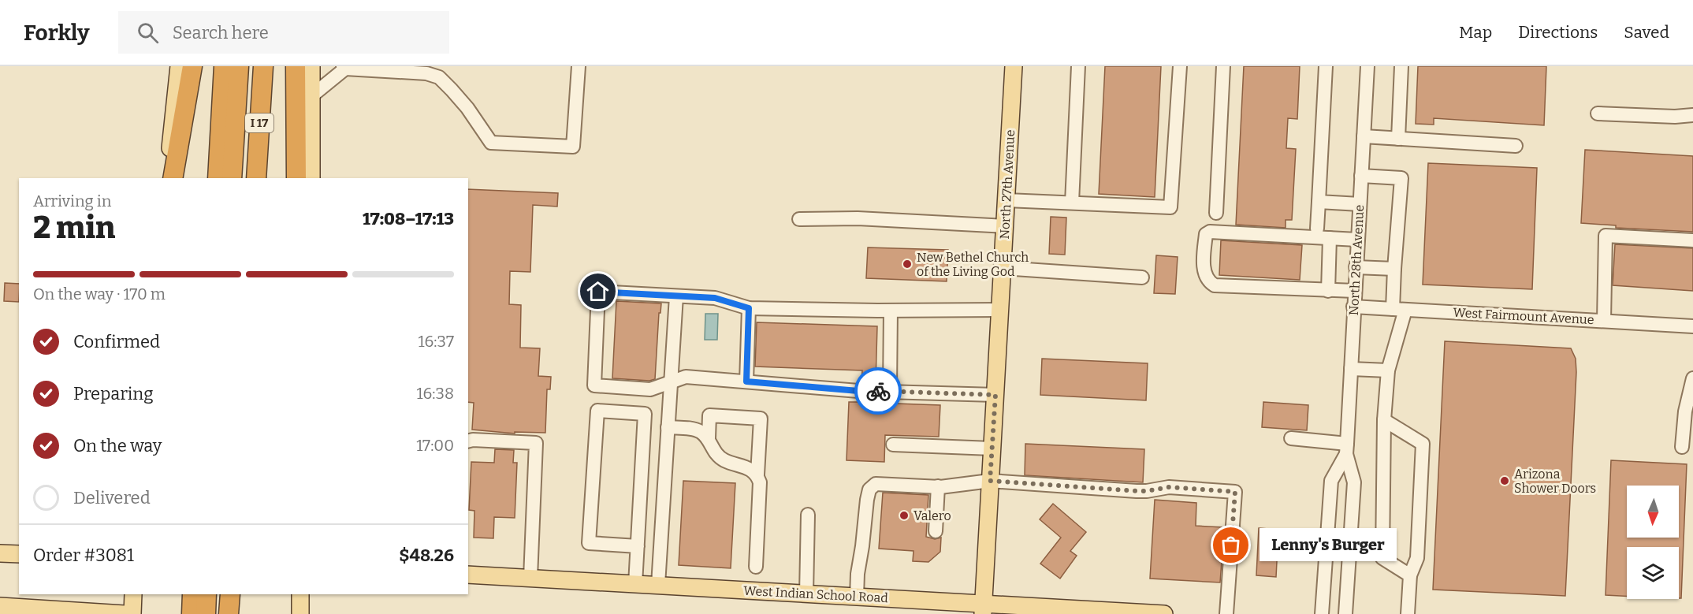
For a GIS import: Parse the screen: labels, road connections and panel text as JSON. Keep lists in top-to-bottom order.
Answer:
{
  "streets": {
    "highway": ["I 17"],
    "main road": ["North 27th Avenue", "West Indian School Road"],
    "street": ["North 28th Avenue", "West Fairmount Avenue"]
  },
  "crossings": [
    ["North 27th Avenue", "West Indian School Road"],
    ["North 28th Avenue", "West Fairmount Avenue"]
  ],
  "places": [
    "New Bethel Church of the Living God",
    "Arizona Shower Doors",
    "Valero",
    "Lenny's Burger"
  ],
  "north": "bottom",
  "page": {
    "header": "Forkly",
    "search": "Search here",
    "nav": ["Map", "Directions", "Saved"],
    "heading": ["2 min", "Arriving in", "17:08–17:13"],
    "panel": ["Order #3081", "$48.26"],
    "bar": "On the way · 170 m",
    "list": [
      ["Confirmed", "16:37"],
      ["Preparing", "16:38"],
      ["On the way", "17:00"],
      "Delivered"
    ],
    "bubble": "Lenny's Burger"
  }
}
